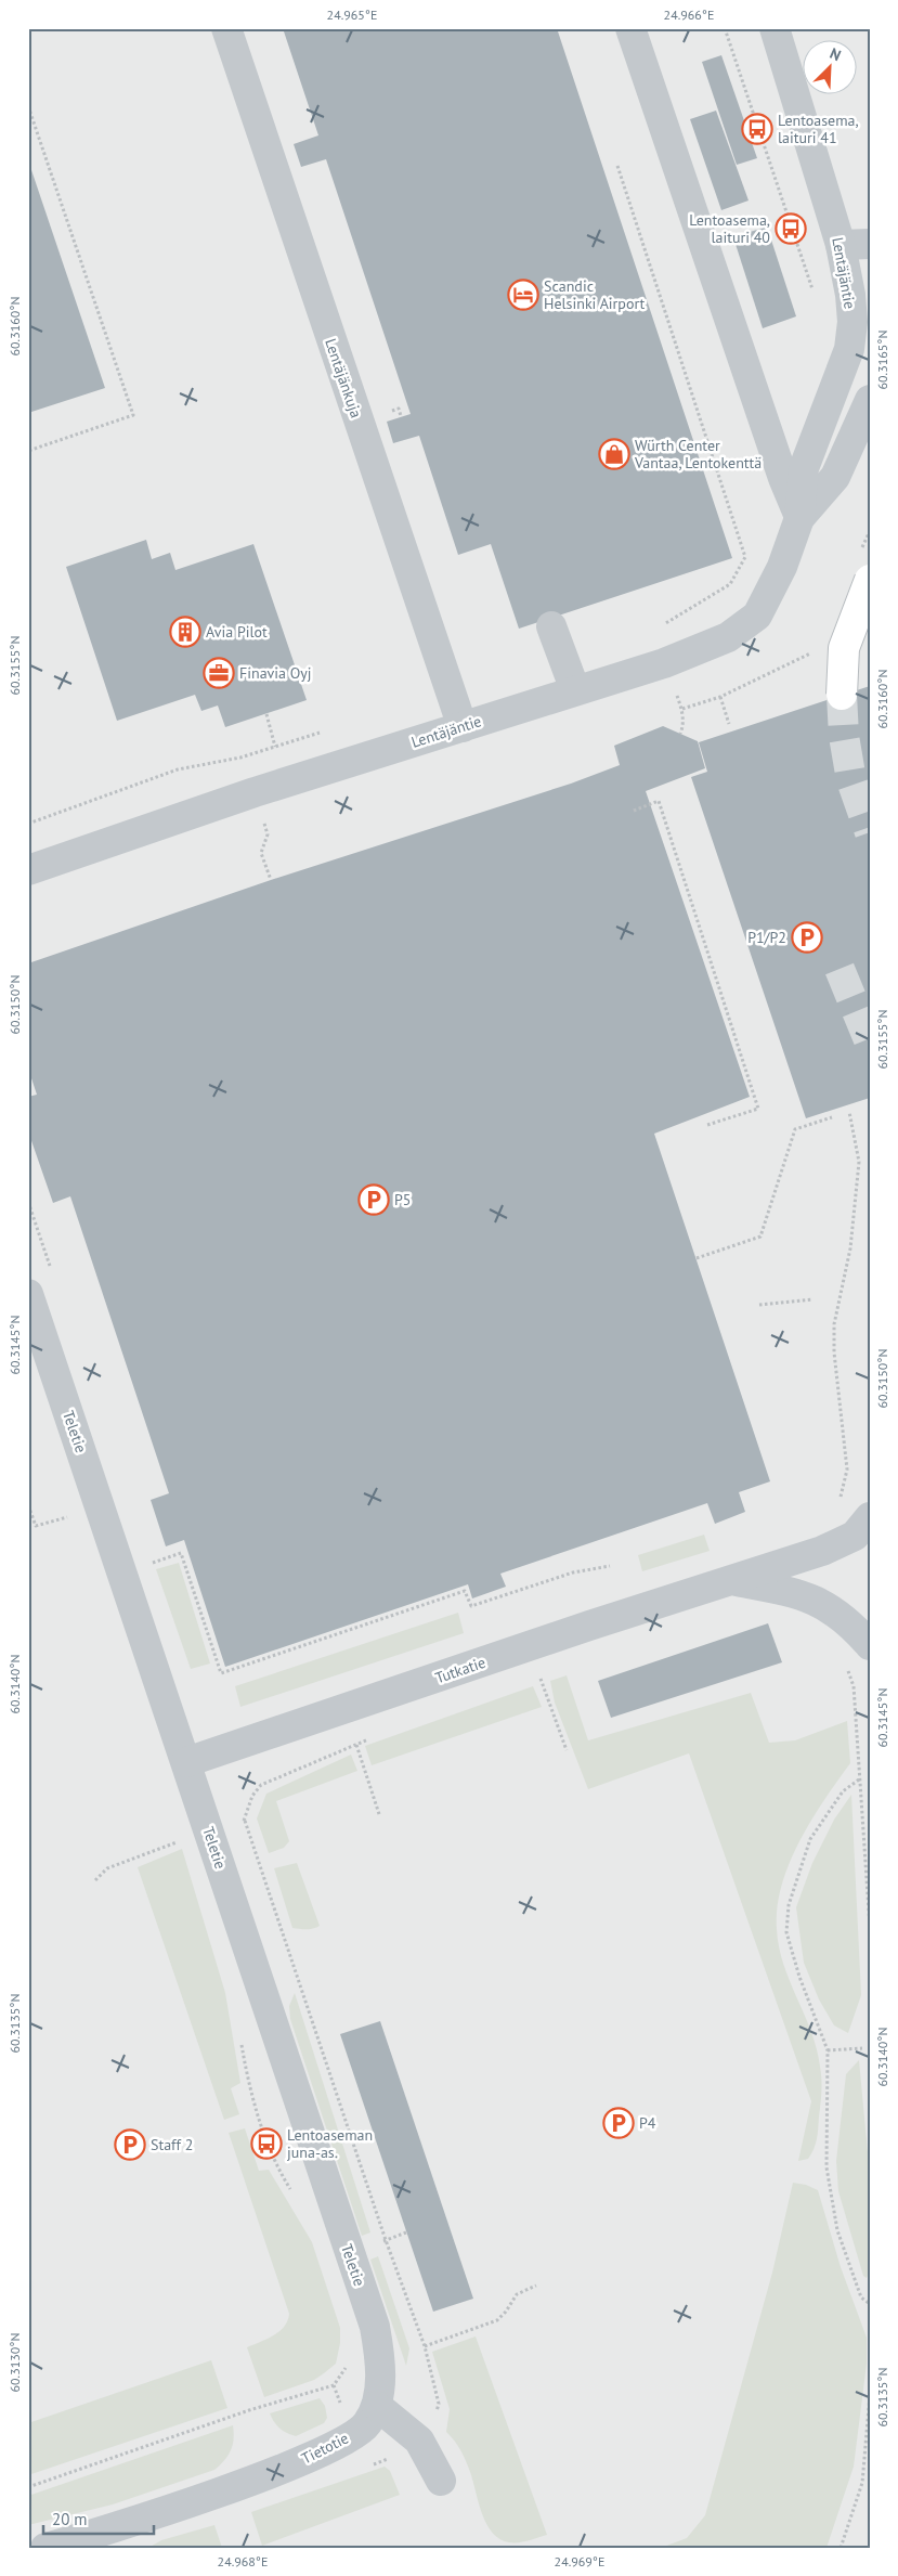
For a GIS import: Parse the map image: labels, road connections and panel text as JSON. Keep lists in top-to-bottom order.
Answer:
{
  "streets": {
    "street": [
      "Lentäjäntie",
      "Lentäjänkuja",
      "Teletie",
      "Tutkatie",
      "Tietotie"
    ]
  },
  "crossings": [
    ["Lentäjäntie", "Lentäjänkuja"],
    ["Teletie", "Tutkatie"],
    ["Teletie", "Tietotie"]
  ],
  "places": {
    "bus stop": ["Lentoasema, laituri 41", "Lentoasema, laituri 40", "Lentoaseman juna-as."],
    "hotel": ["Scandic Helsinki Airport"],
    "shop": ["Würth Center Vantaa, Lentokenttä"],
    "building": ["Avia Pilot"],
    "office": ["Finavia Oyj"],
    "parking": [
      "P1/P2",
      "P5",
      "P4",
      "Staff 2"
    ]
  },
  "scale_bar": "20 m",
  "north": "top right",
  "coordinates": [
    "24.965°E",
    "24.966°E",
    "60.3160°N",
    "60.3165°N",
    "60.3155°N",
    "60.3150°N",
    "60.3145°N",
    "60.3140°N",
    "60.3135°N",
    "60.3130°N",
    "24.968°E",
    "24.969°E"
  ]
}
